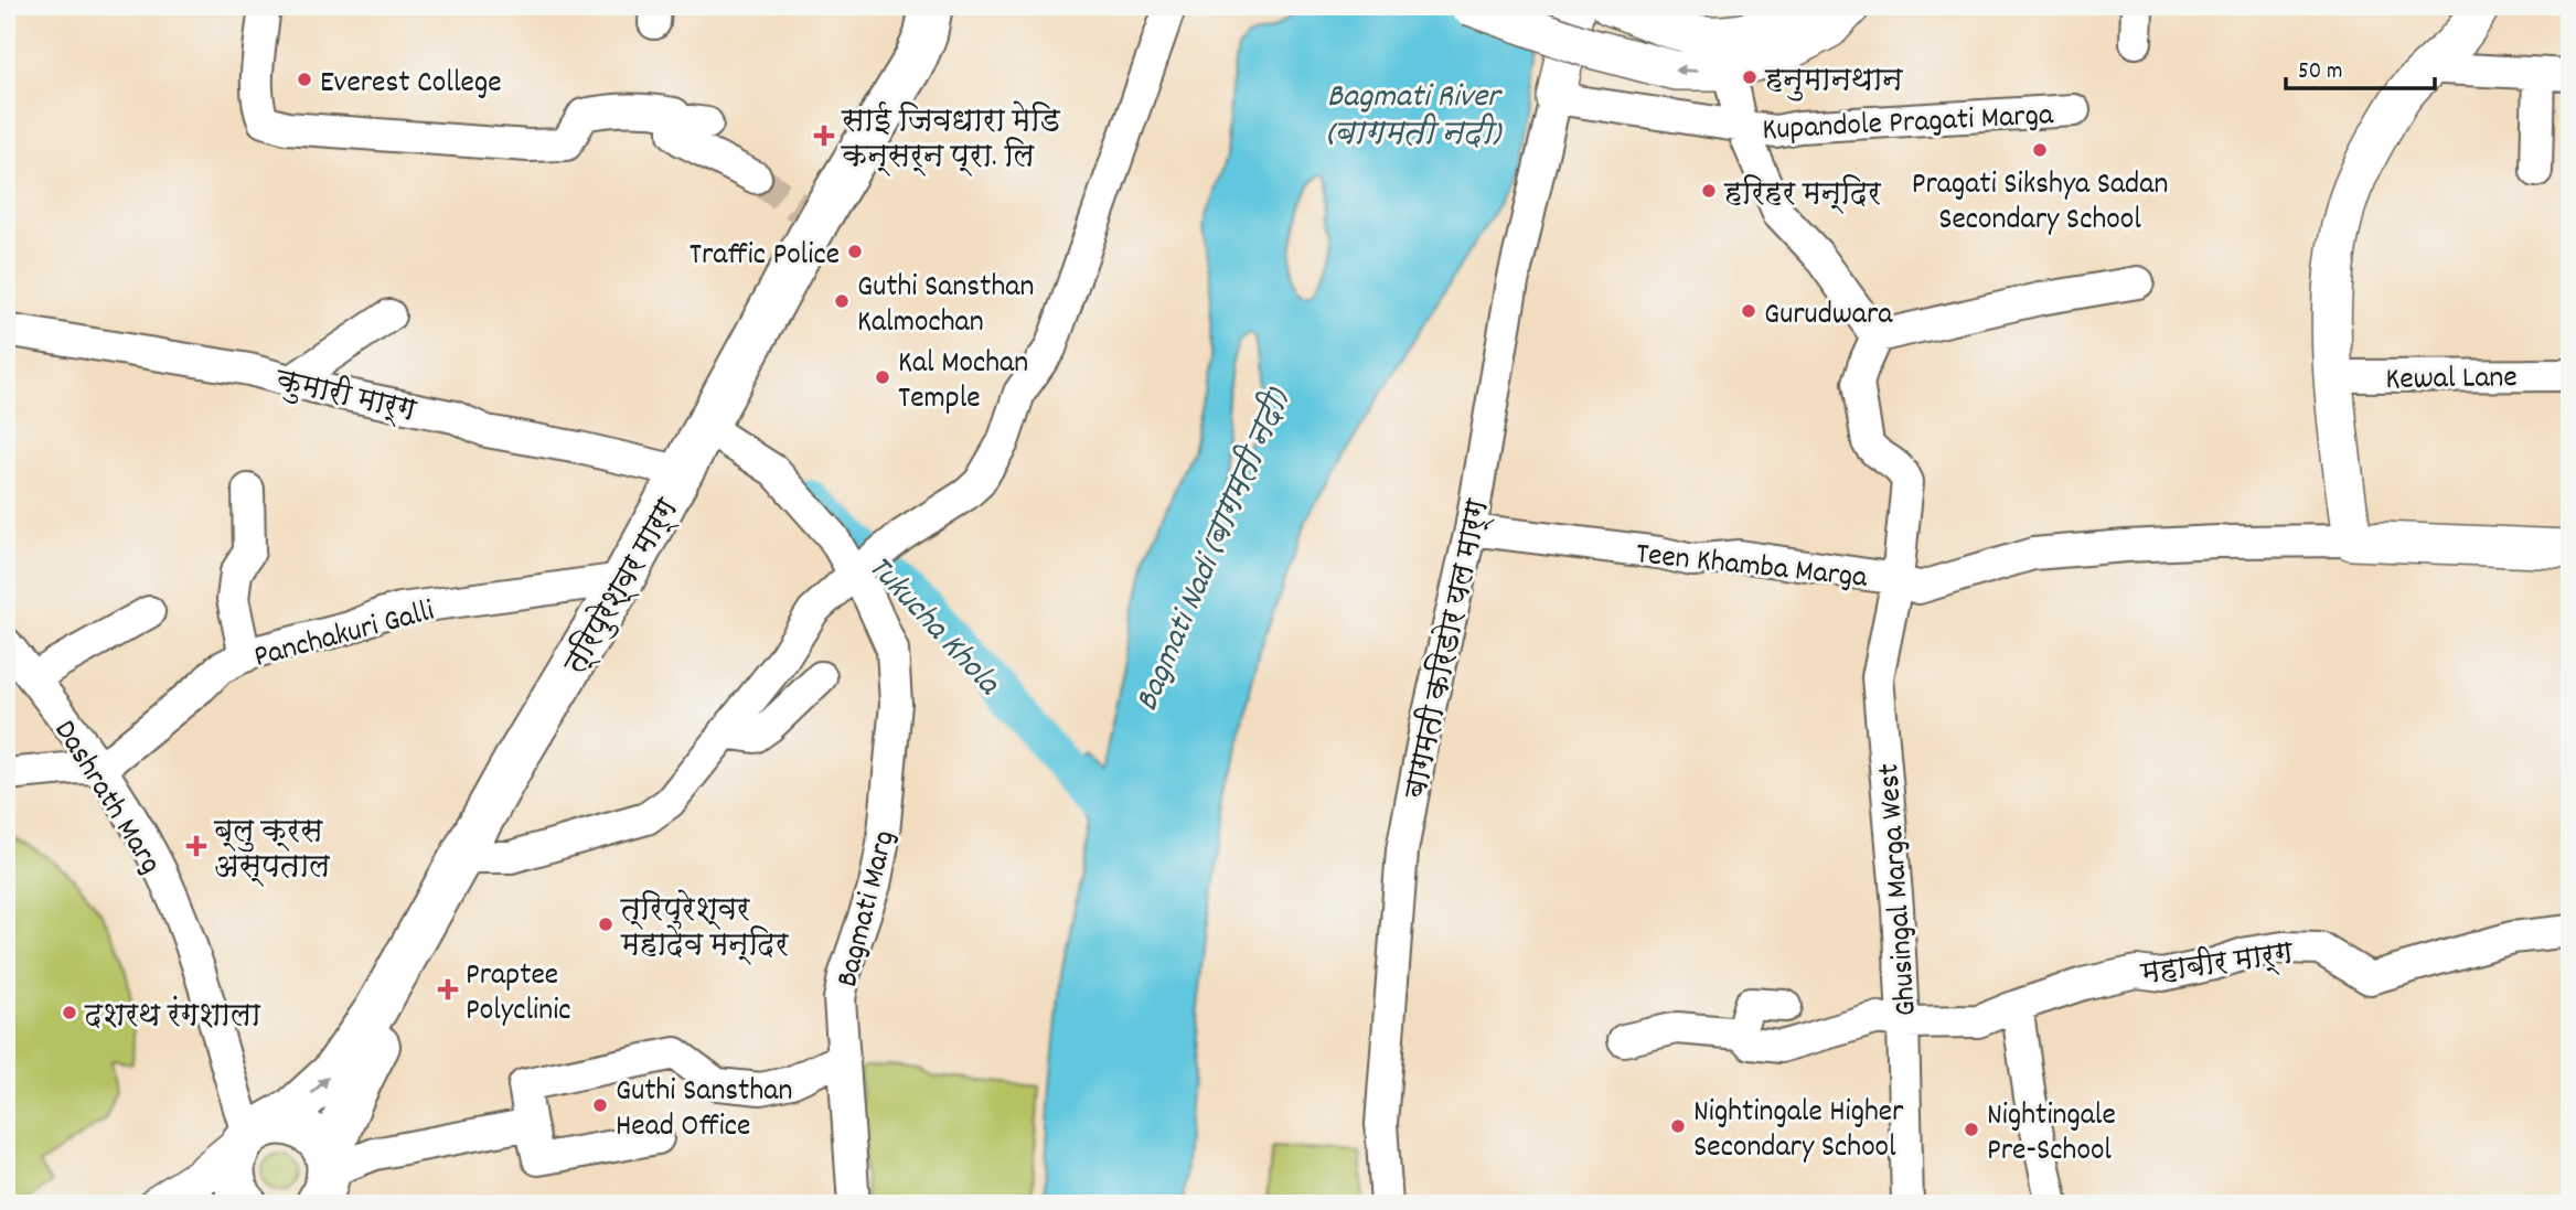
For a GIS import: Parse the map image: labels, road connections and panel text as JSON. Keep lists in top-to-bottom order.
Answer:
{
  "streets": {
    "highway": ["त्रिपुरेश्वर मार्ग"],
    "street": [
      "Kupandole Pragati Marga",
      "Kewal Lane",
      "कुमारी मार्ग",
      "Teen Khamba Marga",
      "Panchakuri Galli",
      "बागमती करिडोर यल मार्ग",
      "Dashrath Marg",
      "Ghusingal Marga West",
      "Bagmati Marg",
      "महाबीर मार्ग"
    ]
  },
  "crossings": [
    ["Kupandole Pragati Marga", "बागमती करिडोर यल मार्ग"],
    ["कुमारी मार्ग", "त्रिपुरेश्वर मार्ग"],
    ["Teen Khamba Marga", "बागमती करिडोर यल मार्ग"],
    ["Teen Khamba Marga", "Ghusingal Marga West"],
    ["त्रिपुरेश्वर मार्ग", "Panchakuri Galli"],
    ["त्रिपुरेश्वर मार्ग", "Dashrath Marg"],
    ["त्रिपुरेश्वर मार्ग", "Bagmati Marg"],
    ["Panchakuri Galli", "Dashrath Marg"],
    ["Ghusingal Marga West", "महाबीर मार्ग"]
  ],
  "water": ["Bagmati River (बागमती नदी)", "Bagmati Nadi (बागमती नदी)", "Tukucha Khola"],
  "places": {
    "other": [
      "हनुमानथान",
      "Everest College",
      "Pragati Sikshya Sadan Secondary School",
      "हरिहर मन्दिर",
      "Traffic Police",
      "Guthi Sansthan Kalmochan",
      "Gurudwara",
      "Kal Mochan Temple",
      "त्रिपुरेश्वर महादेव मन्दिर",
      "दशरथ रंगशाला",
      "Guthi Sansthan Head Office",
      "Nightingale Higher Secondary School",
      "Nightingale Pre-School"
    ],
    "health": ["साई जिवधारा मेडि कन्सर्न प्रा. लि", "ब्लु क्रस अस्पताल", "Praptee Polyclinic"]
  },
  "scale_bar": "50 m"
}
